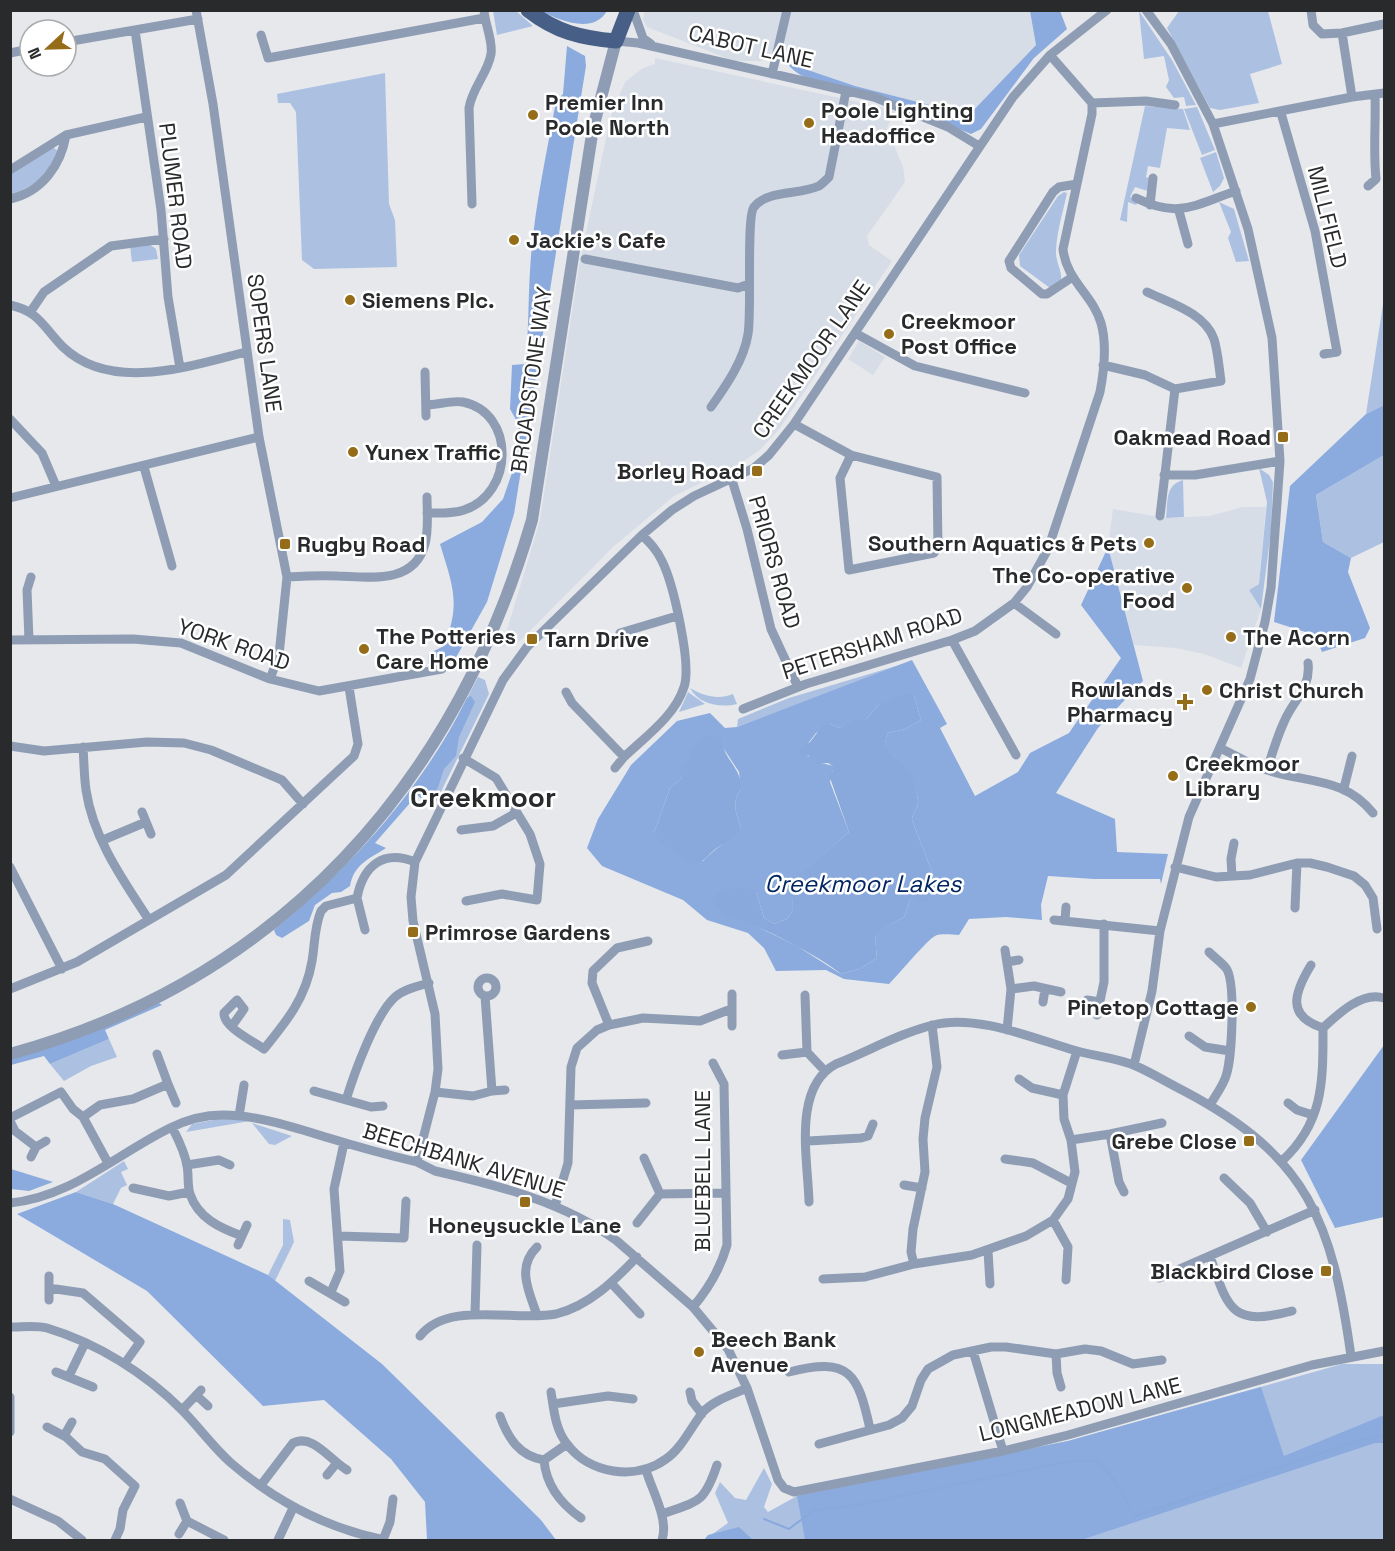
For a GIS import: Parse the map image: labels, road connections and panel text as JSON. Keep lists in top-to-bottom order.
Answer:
{
  "streets": {
    "main road": ["CABOT LANE", "BROADSTONE WAY"],
    "street": [
      "PLUMER ROAD",
      "MILLFIELD",
      "SOPERS LANE",
      "CREEKMOOR LANE",
      "PRIORS ROAD",
      "PETERSHAM ROAD",
      "YORK ROAD",
      "BEECHBANK AVENUE",
      "BLUEBELL LANE",
      "LONGMEADOW LANE"
    ]
  },
  "crossings": [
    ["CABOT LANE", "CREEKMOOR LANE"],
    ["CABOT LANE", "BROADSTONE WAY"],
    ["SOPERS LANE", "YORK ROAD"],
    ["CREEKMOOR LANE", "PRIORS ROAD"],
    ["CREEKMOOR LANE", "BEECHBANK AVENUE"],
    ["PRIORS ROAD", "PETERSHAM ROAD"],
    ["BEECHBANK AVENUE", "BLUEBELL LANE"],
    ["BEECHBANK AVENUE", "LONGMEADOW LANE"]
  ],
  "districts": ["Creekmoor"],
  "water": ["Creekmoor Lakes"],
  "places": {
    "other": [
      "Premier Inn Poole North",
      "Poole Lighting Headoffice",
      "Jackie's Cafe",
      "Siemens Plc.",
      "Creekmoor Post Office",
      "Yunex Traffic",
      "Southern Aquatics & Pets",
      "The Co-operative Food",
      "The Acorn",
      "The Potteries Care Home",
      "Christ Church",
      "Creekmoor Library",
      "Pinetop Cottage",
      "Beech Bank Avenue"
    ],
    "transit": [
      "Oakmead Road",
      "Borley Road",
      "Rugby Road",
      "Tarn Drive",
      "Primrose Gardens",
      "Grebe Close",
      "Honeysuckle Lane",
      "Blackbird Close"
    ],
    "health": ["Rowlands Pharmacy"]
  },
  "north": "left"
}
